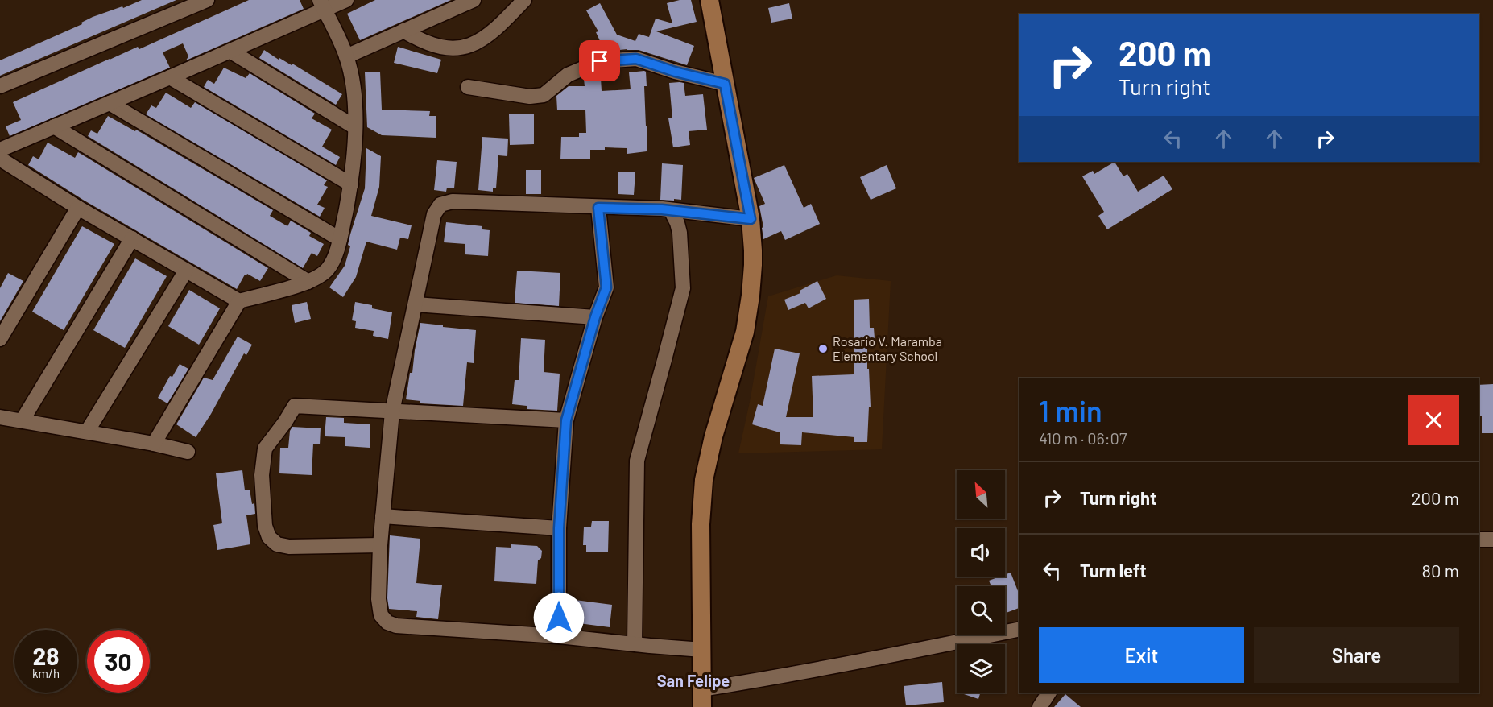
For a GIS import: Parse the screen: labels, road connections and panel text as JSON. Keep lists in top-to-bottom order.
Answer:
{
  "districts": ["San Felipe"],
  "places": ["Rosario V. Maramba Elementary School"],
  "north": "top left",
  "page": {
    "turn": ["200 m", "Turn right"],
    "heading": ["1 min", "410 m · 06:07"],
    "list": [
      {
        "name": "Turn right",
        "value": "200 m"
      },
      {
        "name": "Turn left",
        "value": "80 m"
      }
    ],
    "buttons": ["Exit", "Share"],
    "speed": "28 km/h",
    "limit": "30"
  }
}
